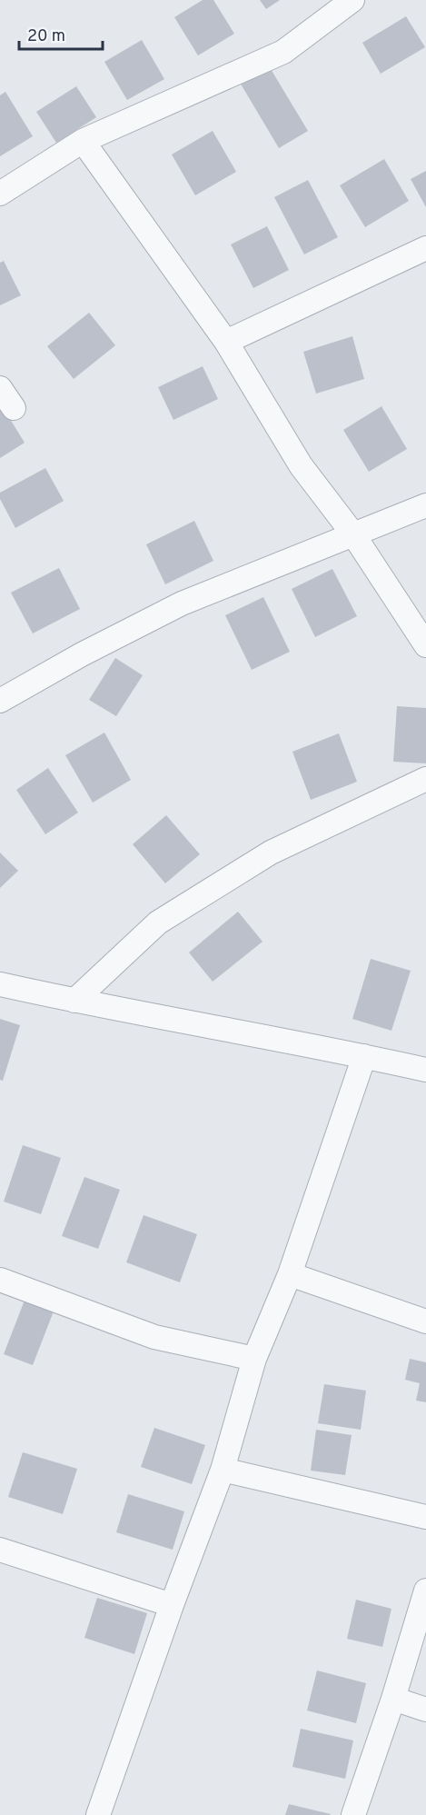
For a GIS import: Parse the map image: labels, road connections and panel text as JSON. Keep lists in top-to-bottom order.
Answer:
{
  "scale_bar": "20 m"
}
